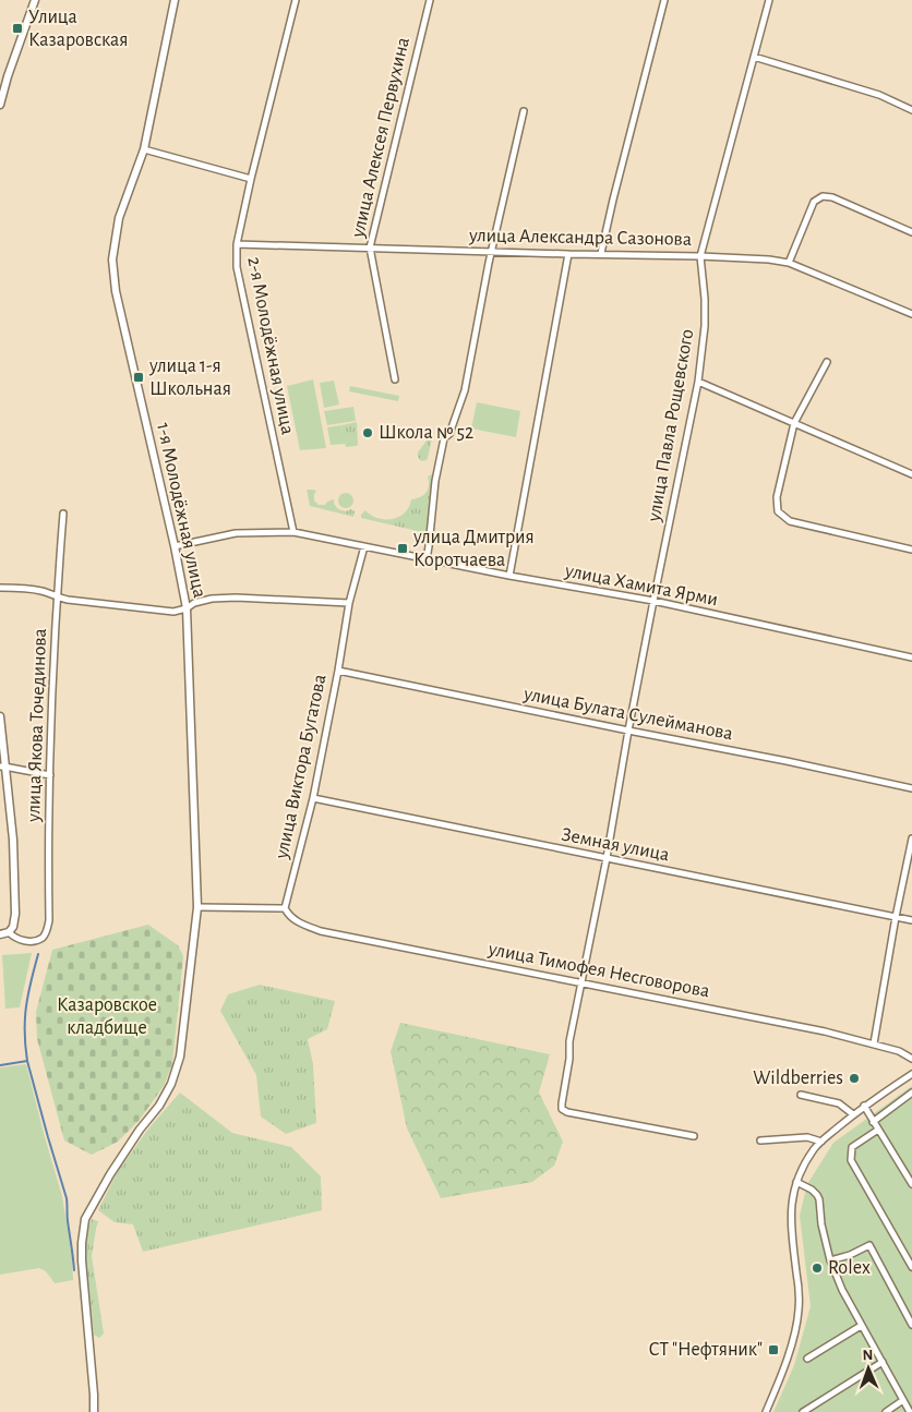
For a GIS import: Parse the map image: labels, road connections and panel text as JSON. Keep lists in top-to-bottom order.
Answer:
{
  "streets": {
    "street": [
      "улица Алексея Первухина",
      "улица Александра Сазонова",
      "2-я Молодёжная улица",
      "улица Павла Рощевского",
      "1-я Молодёжная улица",
      "улица Хамита Ярми",
      "улица Булата Сулейманова",
      "улица Якова Точединова",
      "улица Виктора Бугатова",
      "Земная улица",
      "улица Тимофея Несговорова"
    ]
  },
  "crossings": [
    ["улица Алексея Первухина", "улица Александра Сазонова"],
    ["улица Александра Сазонова", "2-я Молодёжная улица"],
    ["улица Александра Сазонова", "улица Павла Рощевского"],
    ["улица Павла Рощевского", "улица Хамита Ярми"],
    ["улица Павла Рощевского", "улица Булата Сулейманова"],
    ["улица Павла Рощевского", "Земная улица"],
    ["улица Павла Рощевского", "улица Тимофея Несговорова"],
    ["улица Хамита Ярми", "улица Виктора Бугатова"],
    ["улица Булата Сулейманова", "улица Виктора Бугатова"],
    ["улица Виктора Бугатова", "Земная улица"],
    ["улица Виктора Бугатова", "улица Тимофея Несговорова"]
  ],
  "parks": ["Казаровское кладбище"],
  "places": {
    "transit": [
      "Улица Казаровская",
      "улица 1-я Школьная",
      "улица Дмитрия Коротчаева",
      "СТ \"Нефтяник\""
    ],
    "other": ["Школа № 52", "Wildberries", "Rolex"]
  },
  "north": "top"
}
